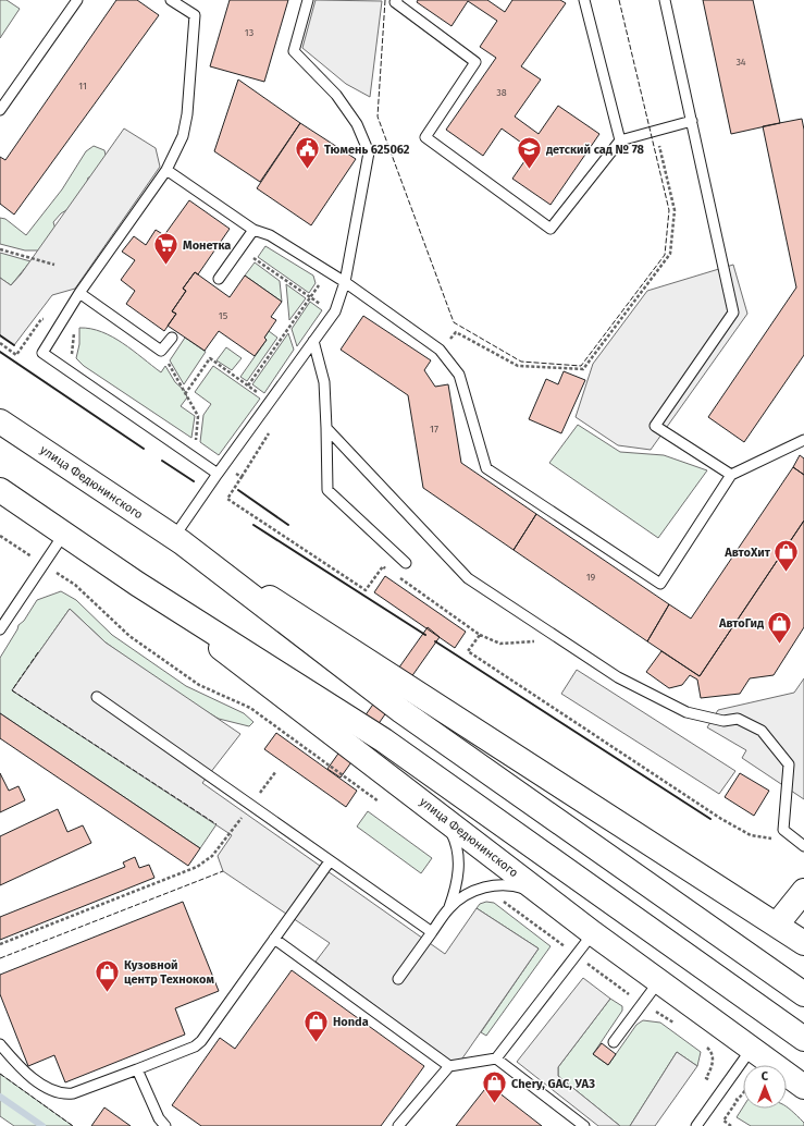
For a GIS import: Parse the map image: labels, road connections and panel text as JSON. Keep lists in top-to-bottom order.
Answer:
{
  "streets": {
    "main road": ["улица Федюнинского"]
  },
  "places": {
    "public building": ["Тюмень 625062"],
    "school or university": ["детский сад № 78"],
    "supermarket": ["Монетка"],
    "shop": [
      "АвтоХит",
      "АвтоГид",
      "Кузовной центр Техноком",
      "Honda",
      "Chery, GAC, УАЗ"
    ]
  },
  "house_numbers": [
    "13",
    "34",
    "11",
    "38",
    "15",
    "17",
    "19"
  ],
  "north": "top"
}
